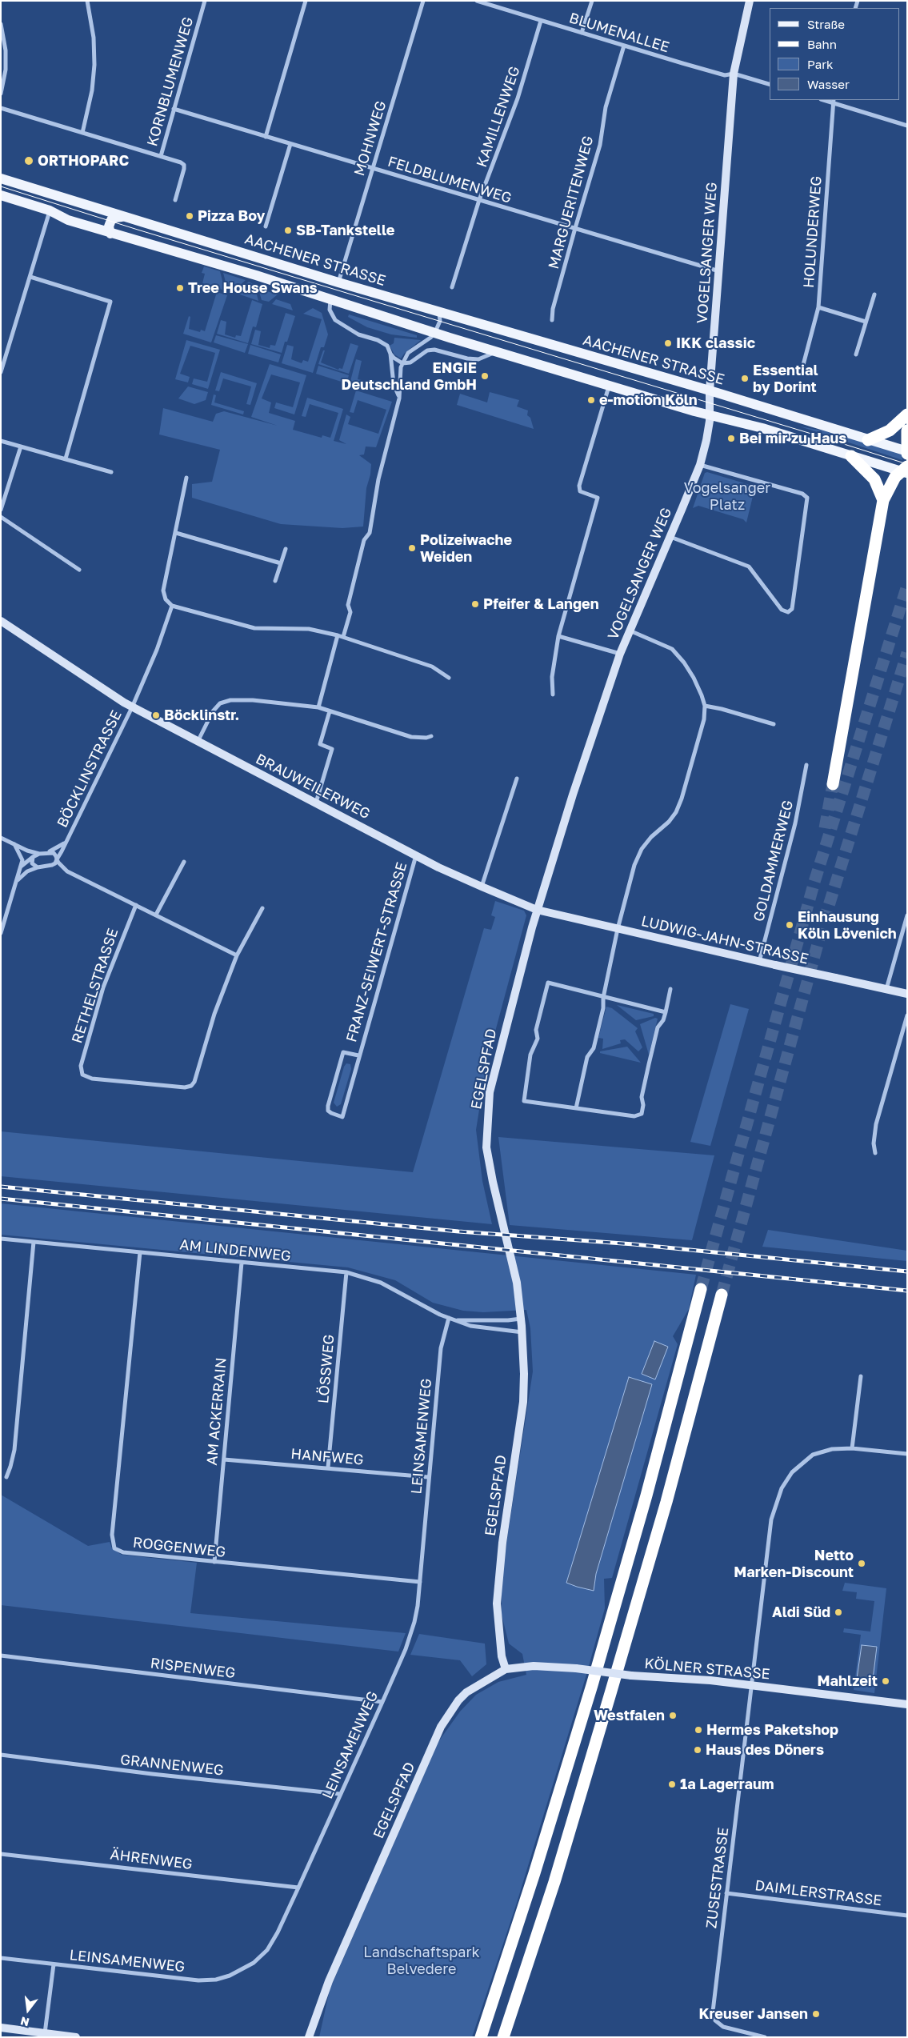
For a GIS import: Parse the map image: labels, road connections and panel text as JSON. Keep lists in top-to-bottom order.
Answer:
{
  "streets": {
    "main road": ["AACHENER STRASSE"],
    "street": [
      "BLUMENALLEE",
      "KORNBLUMENWEG",
      "KAMILLENWEG",
      "MOHNWEG",
      "FELDBLUMENWEG",
      "MARGUERITENWEG",
      "HOLUNDERWEG",
      "VOGELSANGER WEG",
      "BÖCKLINSTRASSE",
      "BRAUWEILERWEG",
      "GOLDAMMERWEG",
      "LUDWIG-JAHN-STRASSE",
      "FRANZ-SEIWERT-STRASSE",
      "RETHELSTRASSE",
      "EGELSPFAD",
      "AM LINDENWEG",
      "LÖSSWEG",
      "AM ACKERRAIN",
      "LEINSAMENWEG",
      "HANFWEG",
      "ROGGENWEG",
      "RISPENWEG",
      "KÖLNER STRASSE",
      "GRANNENWEG",
      "ÄHRENWEG",
      "ZUSESTRASSE",
      "DAIMLERSTRASSE"
    ]
  },
  "crossings": [
    ["BLUMENALLEE", "KAMILLENWEG"],
    ["BLUMENALLEE", "MARGUERITENWEG"],
    ["BLUMENALLEE", "VOGELSANGER WEG"],
    ["KORNBLUMENWEG", "FELDBLUMENWEG"],
    ["KAMILLENWEG", "FELDBLUMENWEG"],
    ["MOHNWEG", "FELDBLUMENWEG"],
    ["MOHNWEG", "AACHENER STRASSE"],
    ["FELDBLUMENWEG", "MARGUERITENWEG"],
    ["FELDBLUMENWEG", "VOGELSANGER WEG"],
    ["VOGELSANGER WEG", "AACHENER STRASSE"],
    ["VOGELSANGER WEG", "BRAUWEILERWEG"],
    ["VOGELSANGER WEG", "LUDWIG-JAHN-STRASSE"],
    ["VOGELSANGER WEG", "EGELSPFAD"],
    ["BÖCKLINSTRASSE", "BRAUWEILERWEG"],
    ["BRAUWEILERWEG", "LUDWIG-JAHN-STRASSE"],
    ["BRAUWEILERWEG", "FRANZ-SEIWERT-STRASSE"],
    ["BRAUWEILERWEG", "EGELSPFAD"],
    ["GOLDAMMERWEG", "LUDWIG-JAHN-STRASSE"],
    ["LUDWIG-JAHN-STRASSE", "EGELSPFAD"],
    ["EGELSPFAD", "AM LINDENWEG"],
    ["EGELSPFAD", "KÖLNER STRASSE"],
    ["AM LINDENWEG", "LÖSSWEG"],
    ["AM LINDENWEG", "AM ACKERRAIN"],
    ["AM LINDENWEG", "LEINSAMENWEG"],
    ["AM LINDENWEG", "ROGGENWEG"],
    ["LÖSSWEG", "HANFWEG"],
    ["AM ACKERRAIN", "HANFWEG"],
    ["AM ACKERRAIN", "ROGGENWEG"],
    ["LEINSAMENWEG", "HANFWEG"],
    ["LEINSAMENWEG", "ROGGENWEG"],
    ["LEINSAMENWEG", "RISPENWEG"],
    ["LEINSAMENWEG", "GRANNENWEG"],
    ["LEINSAMENWEG", "ÄHRENWEG"],
    ["KÖLNER STRASSE", "ZUSESTRASSE"],
    ["ZUSESTRASSE", "DAIMLERSTRASSE"]
  ],
  "parks": ["Vogelsanger Platz", "Landschaftspark Belvedere"],
  "places": [
    "ORTHOPARC",
    "Pizza Boy",
    "SB-Tankstelle",
    "Tree House Swans",
    "IKK classic",
    "ENGIE Deutschland GmbH",
    "Essential by Dorint",
    "e-motion Köln",
    "Bei mir zu Haus",
    "Polizeiwache Weiden",
    "Pfeifer & Langen",
    "Böcklinstr.",
    "Einhausung Köln Lövenich",
    "Netto Marken-Discount",
    "Aldi Süd",
    "Mahlzeit",
    "Westfalen",
    "Hermes Paketshop",
    "Haus des Döners",
    "1a Lagerraum",
    "Kreuser Jansen"
  ],
  "legend": [
    "Straße",
    "Bahn",
    "Park",
    "Wasser"
  ],
  "north": "bottom"
}
